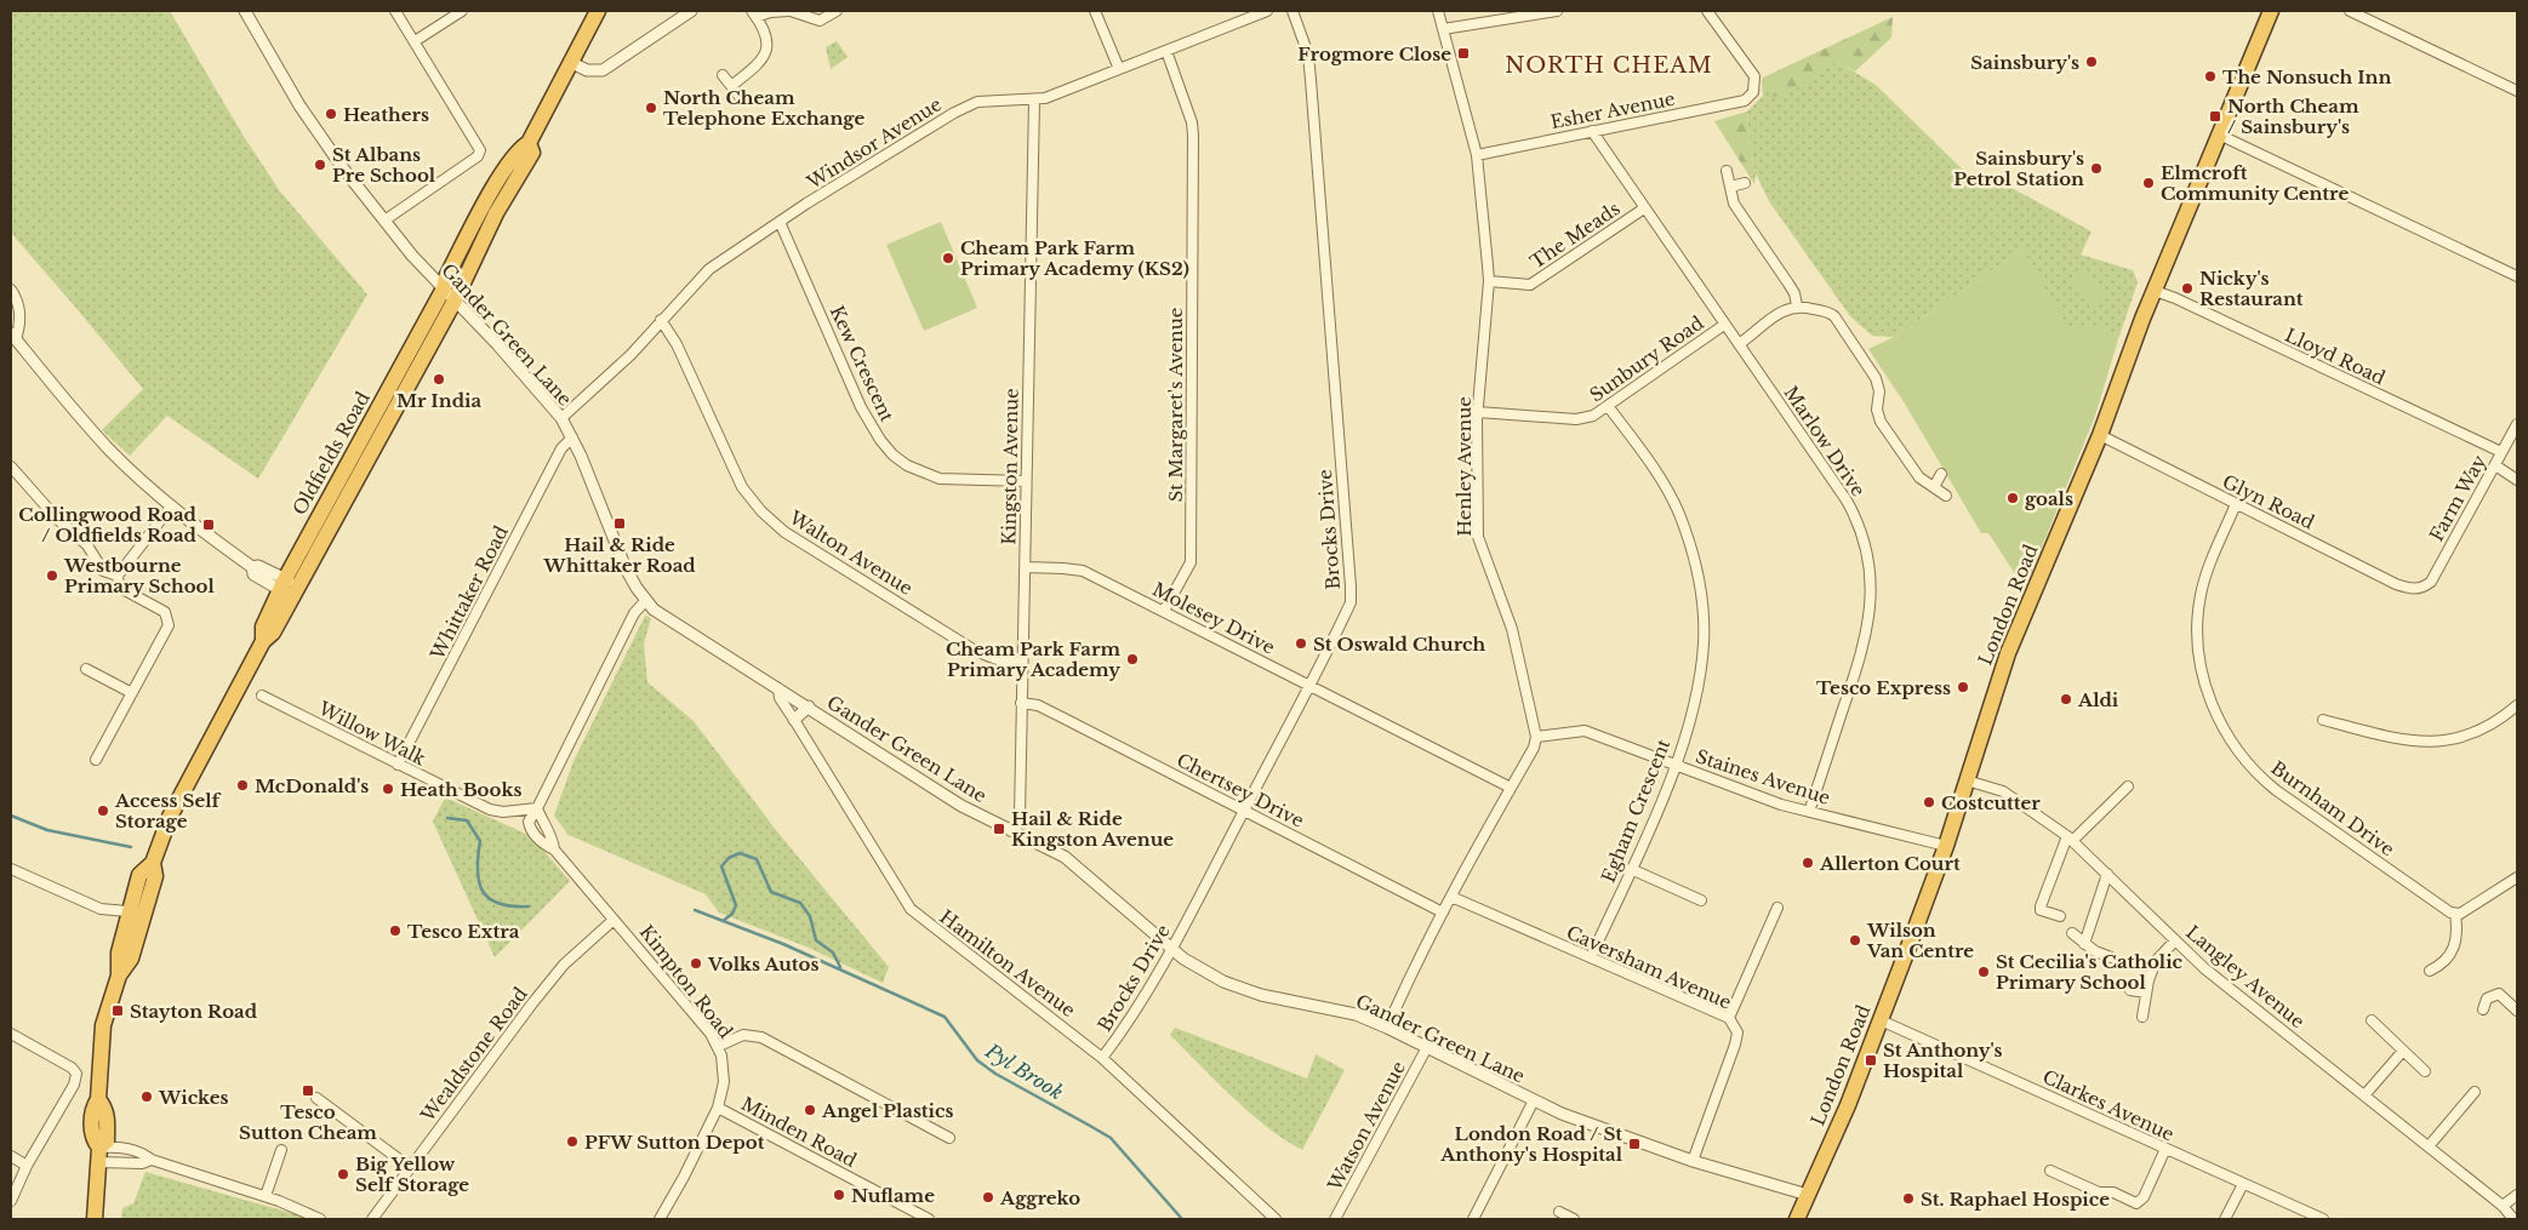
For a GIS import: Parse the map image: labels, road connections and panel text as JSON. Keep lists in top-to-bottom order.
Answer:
{
  "streets": {
    "highway": ["Oldfields Road", "London Road"],
    "street": [
      "Esher Avenue",
      "Windsor Avenue",
      "The Meads",
      "Gander Green Lane",
      "Lloyd Road",
      "Sunbury Road",
      "Kew Crescent",
      "St Margaret's Avenue",
      "Marlow Drive",
      "Kingston Avenue",
      "Henley Avenue",
      "Farm Way",
      "Glyn Road",
      "Brocks Drive",
      "Walton Avenue",
      "Whittaker Road",
      "Molesey Drive",
      "Willow Walk",
      "Staines Avenue",
      "Chertsey Drive",
      "Burnham Drive",
      "Egham Crescent",
      "Hamilton Avenue",
      "Caversham Avenue",
      "Langley Avenue",
      "Kimpton Road",
      "Wealdstone Road",
      "Clarkes Avenue",
      "Watson Avenue",
      "Minden Road"
    ]
  },
  "crossings": [
    ["Esher Avenue", "Marlow Drive"],
    ["Esher Avenue", "Henley Avenue"],
    ["Windsor Avenue", "Gander Green Lane"],
    ["Windsor Avenue", "Kew Crescent"],
    ["Windsor Avenue", "St Margaret's Avenue"],
    ["Windsor Avenue", "Kingston Avenue"],
    ["Windsor Avenue", "Walton Avenue"],
    ["The Meads", "Marlow Drive"],
    ["The Meads", "Henley Avenue"],
    ["Gander Green Lane", "Oldfields Road"],
    ["Gander Green Lane", "Kingston Avenue"],
    ["Gander Green Lane", "Brocks Drive"],
    ["Gander Green Lane", "Whittaker Road"],
    ["Gander Green Lane", "London Road"],
    ["Gander Green Lane", "Hamilton Avenue"],
    ["Gander Green Lane", "Caversham Avenue"],
    ["Gander Green Lane", "Kimpton Road"],
    ["Gander Green Lane", "Watson Avenue"],
    ["Lloyd Road", "Farm Way"],
    ["Lloyd Road", "London Road"],
    ["Sunbury Road", "Marlow Drive"],
    ["Sunbury Road", "Henley Avenue"],
    ["Sunbury Road", "Egham Crescent"],
    ["Kew Crescent", "Kingston Avenue"],
    ["St Margaret's Avenue", "Molesey Drive"],
    ["Marlow Drive", "Staines Avenue"],
    ["Kingston Avenue", "Walton Avenue"],
    ["Kingston Avenue", "Molesey Drive"],
    ["Kingston Avenue", "Chertsey Drive"],
    ["Henley Avenue", "Staines Avenue"],
    ["Farm Way", "Glyn Road"],
    ["Glyn Road", "London Road"],
    ["Glyn Road", "Burnham Drive"],
    ["Brocks Drive", "Molesey Drive"],
    ["Brocks Drive", "Chertsey Drive"],
    ["Brocks Drive", "Hamilton Avenue"],
    ["Whittaker Road", "Willow Walk"],
    ["London Road", "Staines Avenue"],
    ["London Road", "Langley Avenue"],
    ["London Road", "Clarkes Avenue"],
    ["Willow Walk", "Kimpton Road"],
    ["Staines Avenue", "Egham Crescent"],
    ["Egham Crescent", "Caversham Avenue"],
    ["Kimpton Road", "Wealdstone Road"],
    ["Kimpton Road", "Minden Road"]
  ],
  "districts": ["NORTH CHEAM"],
  "water": ["Pyl Brook"],
  "places": {
    "transit": [
      "Frogmore Close",
      "North Cheam / Sainsbury's",
      "Hail & Ride Whittaker Road",
      "Collingwood Road / Oldfields Road",
      "Hail & Ride Kingston Avenue",
      "Stayton Road",
      "St Anthony's Hospital",
      "Tesco Sutton Cheam",
      "London Road / St Anthony's Hospital"
    ],
    "other": [
      "Sainsbury's",
      "The Nonsuch Inn",
      "North Cheam Telephone Exchange",
      "Heathers",
      "St Albans Pre School",
      "Sainsbury's Petrol Station",
      "Elmcroft Community Centre",
      "Cheam Park Farm Primary Academy (KS2)",
      "Nicky's Restaurant",
      "Mr India",
      "goals",
      "Westbourne Primary School",
      "St Oswald Church",
      "Cheam Park Farm Primary Academy",
      "Tesco Express",
      "Aldi",
      "McDonald's",
      "Heath Books",
      "Costcutter",
      "Access Self Storage",
      "Allerton Court",
      "Tesco Extra",
      "Wilson Van Centre",
      "Volks Autos",
      "St Cecilia's Catholic Primary School",
      "Wickes",
      "Angel Plastics",
      "PFW Sutton Depot",
      "Big Yellow Self Storage",
      "Nuflame",
      "Aggreko",
      "St. Raphael Hospice"
    ]
  }
}
